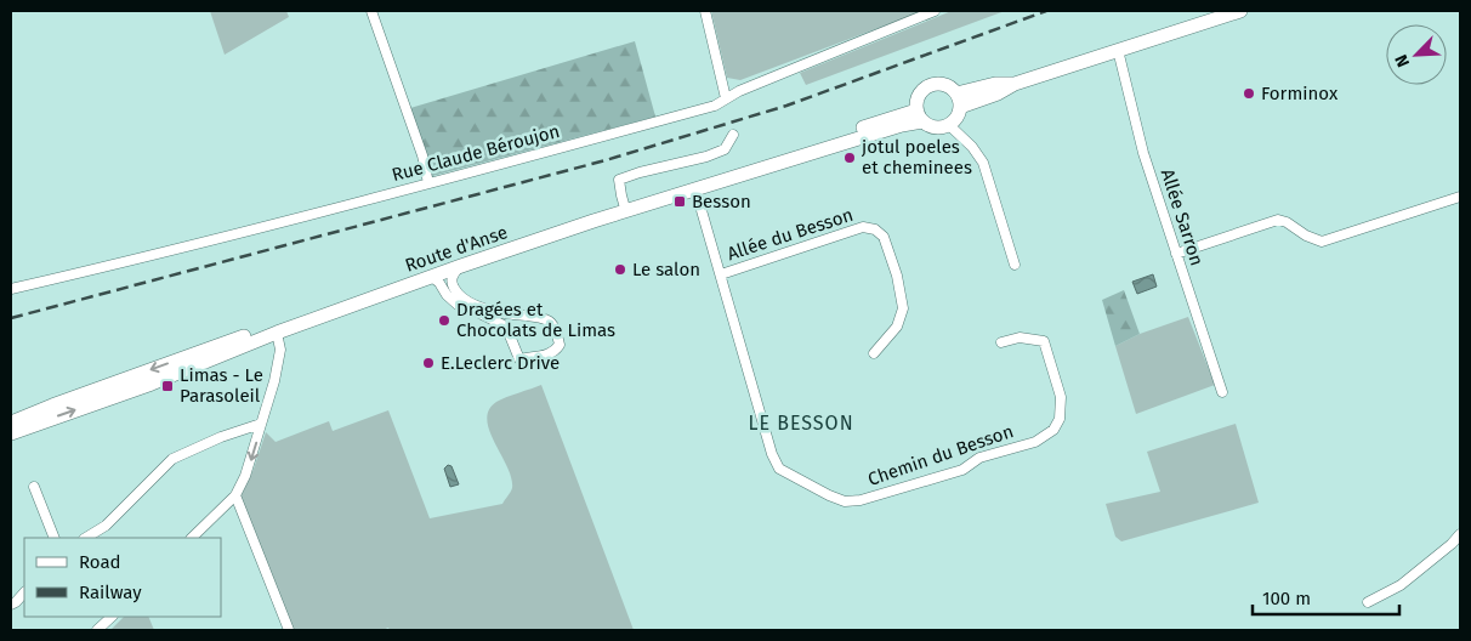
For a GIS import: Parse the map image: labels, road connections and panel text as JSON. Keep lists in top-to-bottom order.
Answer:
{
  "streets": {
    "main road": ["Route d'Anse"],
    "street": [
      "Rue Claude Béroujon",
      "Allée Sarron",
      "Allée du Besson",
      "Chemin du Besson"
    ]
  },
  "crossings": [
    ["Allée du Besson", "Chemin du Besson"],
    ["Route d'Anse", "Chemin du Besson"]
  ],
  "districts": ["LE BESSON"],
  "places": {
    "other": [
      "Forminox",
      "jotul poeles et cheminees",
      "Le salon",
      "Dragées et Chocolats de Limas",
      "E.Leclerc Drive"
    ],
    "transit": ["Besson", "Limas - Le Parasoleil"]
  },
  "legend": ["Road", "Railway"],
  "scale_bar": "100 m",
  "north": "bottom left"
}
